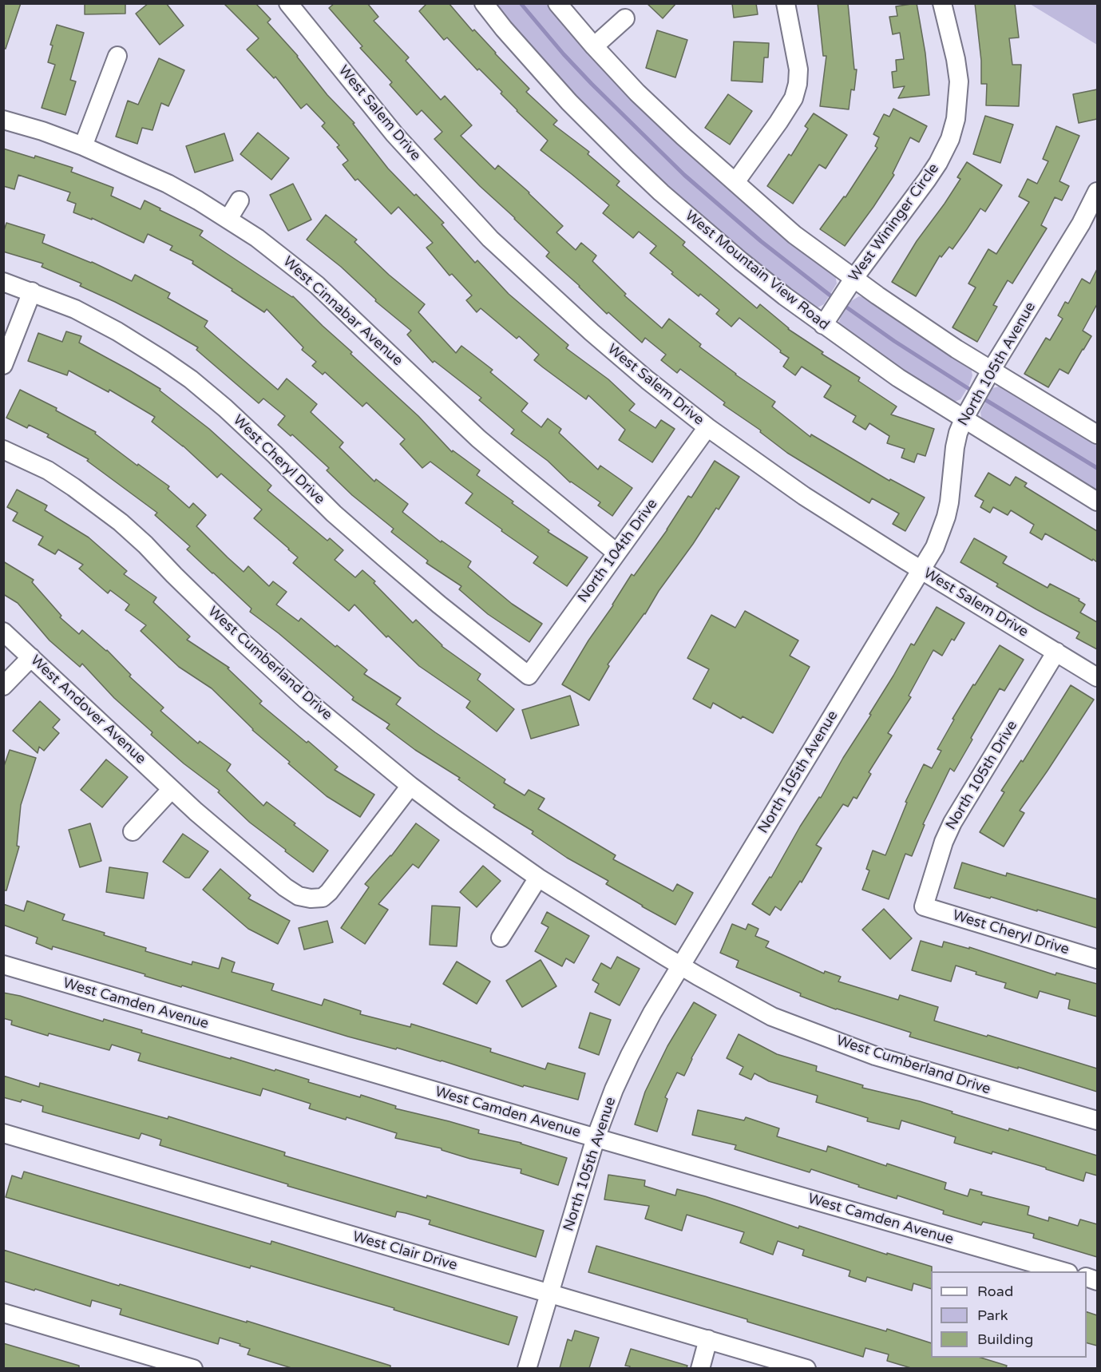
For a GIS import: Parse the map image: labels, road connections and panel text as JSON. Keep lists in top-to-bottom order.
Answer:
{
  "streets": {
    "street": [
      "West Salem Drive",
      "West Wininger Circle",
      "West Mountain View Road",
      "West Cinnabar Avenue",
      "North 105th Avenue",
      "West Cheryl Drive",
      "North 104th Drive",
      "West Cumberland Drive",
      "West Andover Avenue",
      "North 105th Drive",
      "West Camden Avenue",
      "West Clair Drive"
    ]
  },
  "crossings": [
    ["West Salem Drive", "North 105th Avenue"],
    ["West Salem Drive", "North 104th Drive"],
    ["West Salem Drive", "North 105th Drive"],
    ["West Wininger Circle", "West Mountain View Road"],
    ["West Mountain View Road", "North 105th Avenue"],
    ["West Cinnabar Avenue", "North 104th Drive"],
    ["North 105th Avenue", "West Cumberland Drive"],
    ["North 105th Avenue", "West Camden Avenue"],
    ["North 105th Avenue", "West Clair Drive"],
    ["West Cheryl Drive", "North 104th Drive"],
    ["West Cheryl Drive", "North 105th Drive"],
    ["West Cumberland Drive", "West Andover Avenue"]
  ],
  "legend": ["Road", "Park", "Building"]
}
